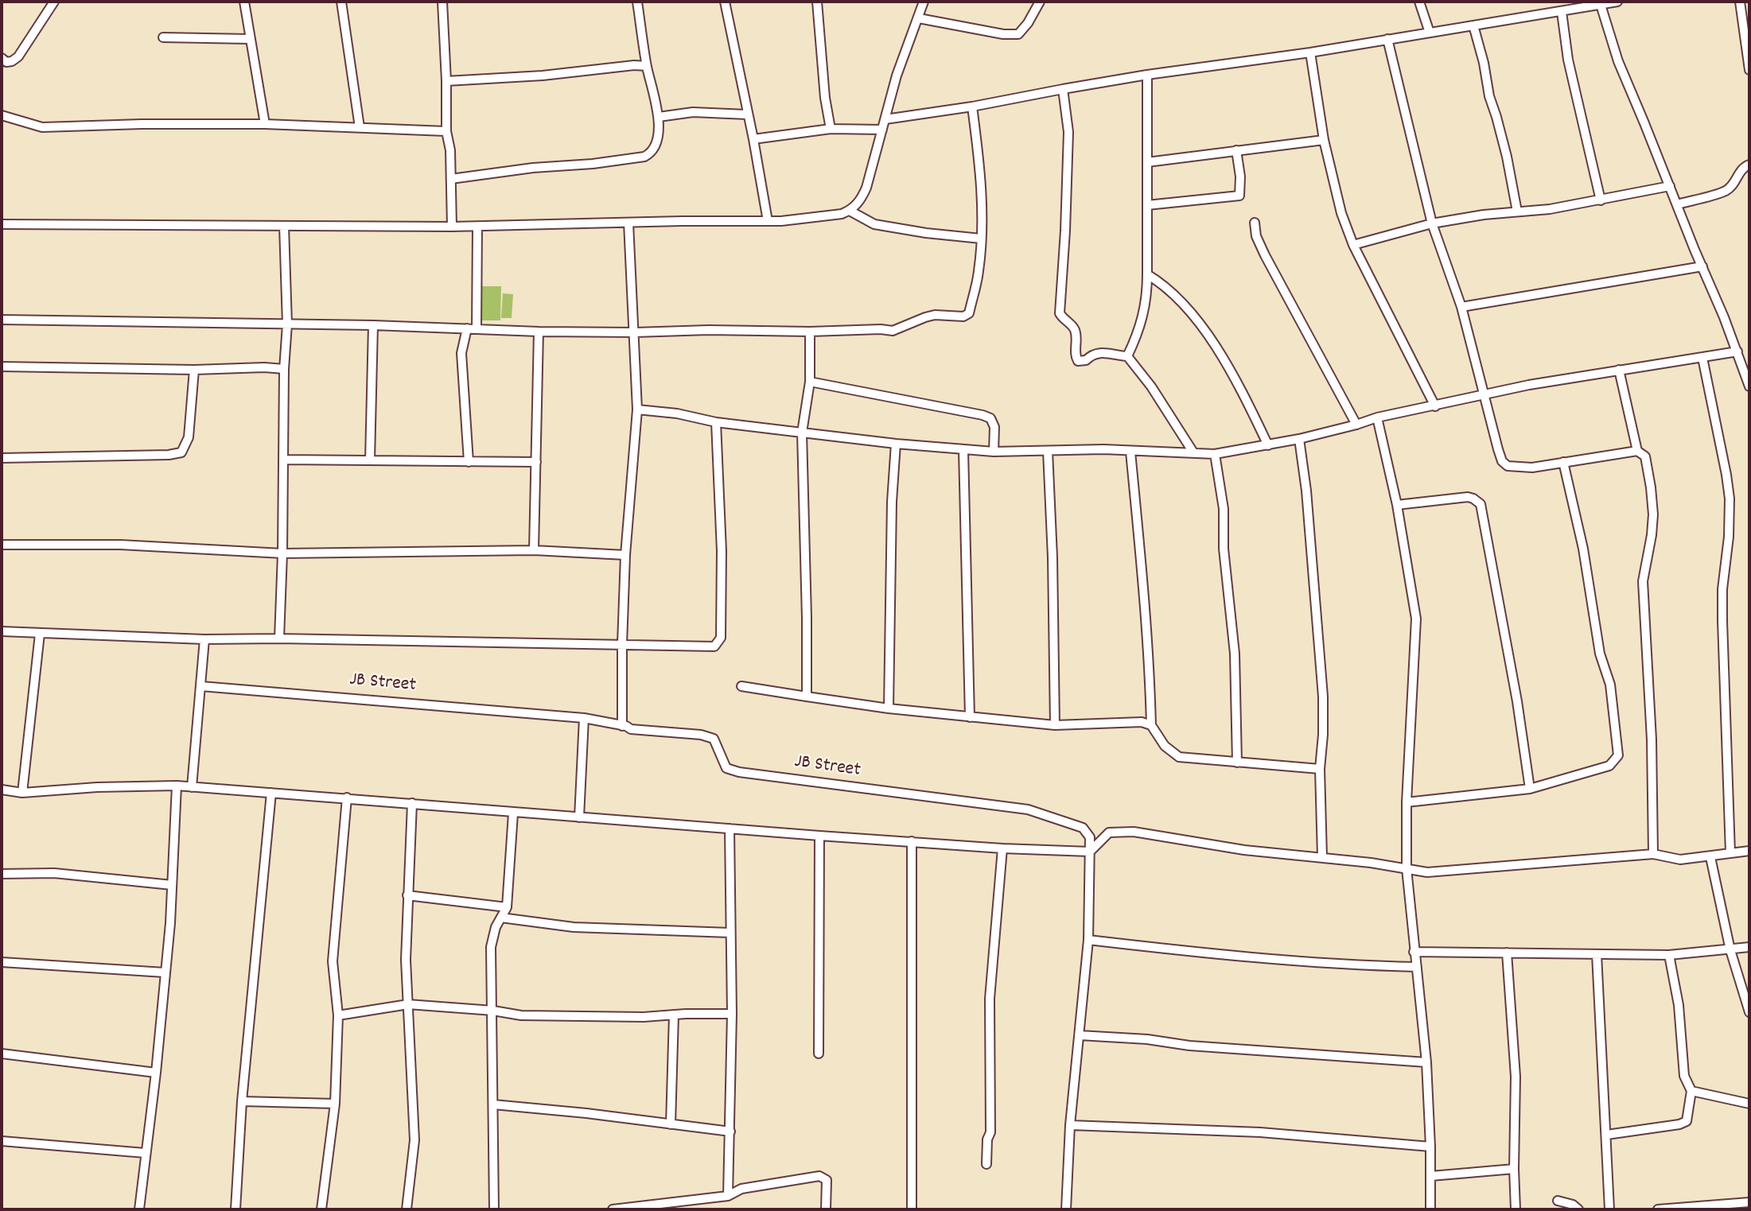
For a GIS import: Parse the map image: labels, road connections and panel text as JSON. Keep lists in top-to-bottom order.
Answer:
{
  "streets": {
    "street": ["JB Street"]
  }
}
